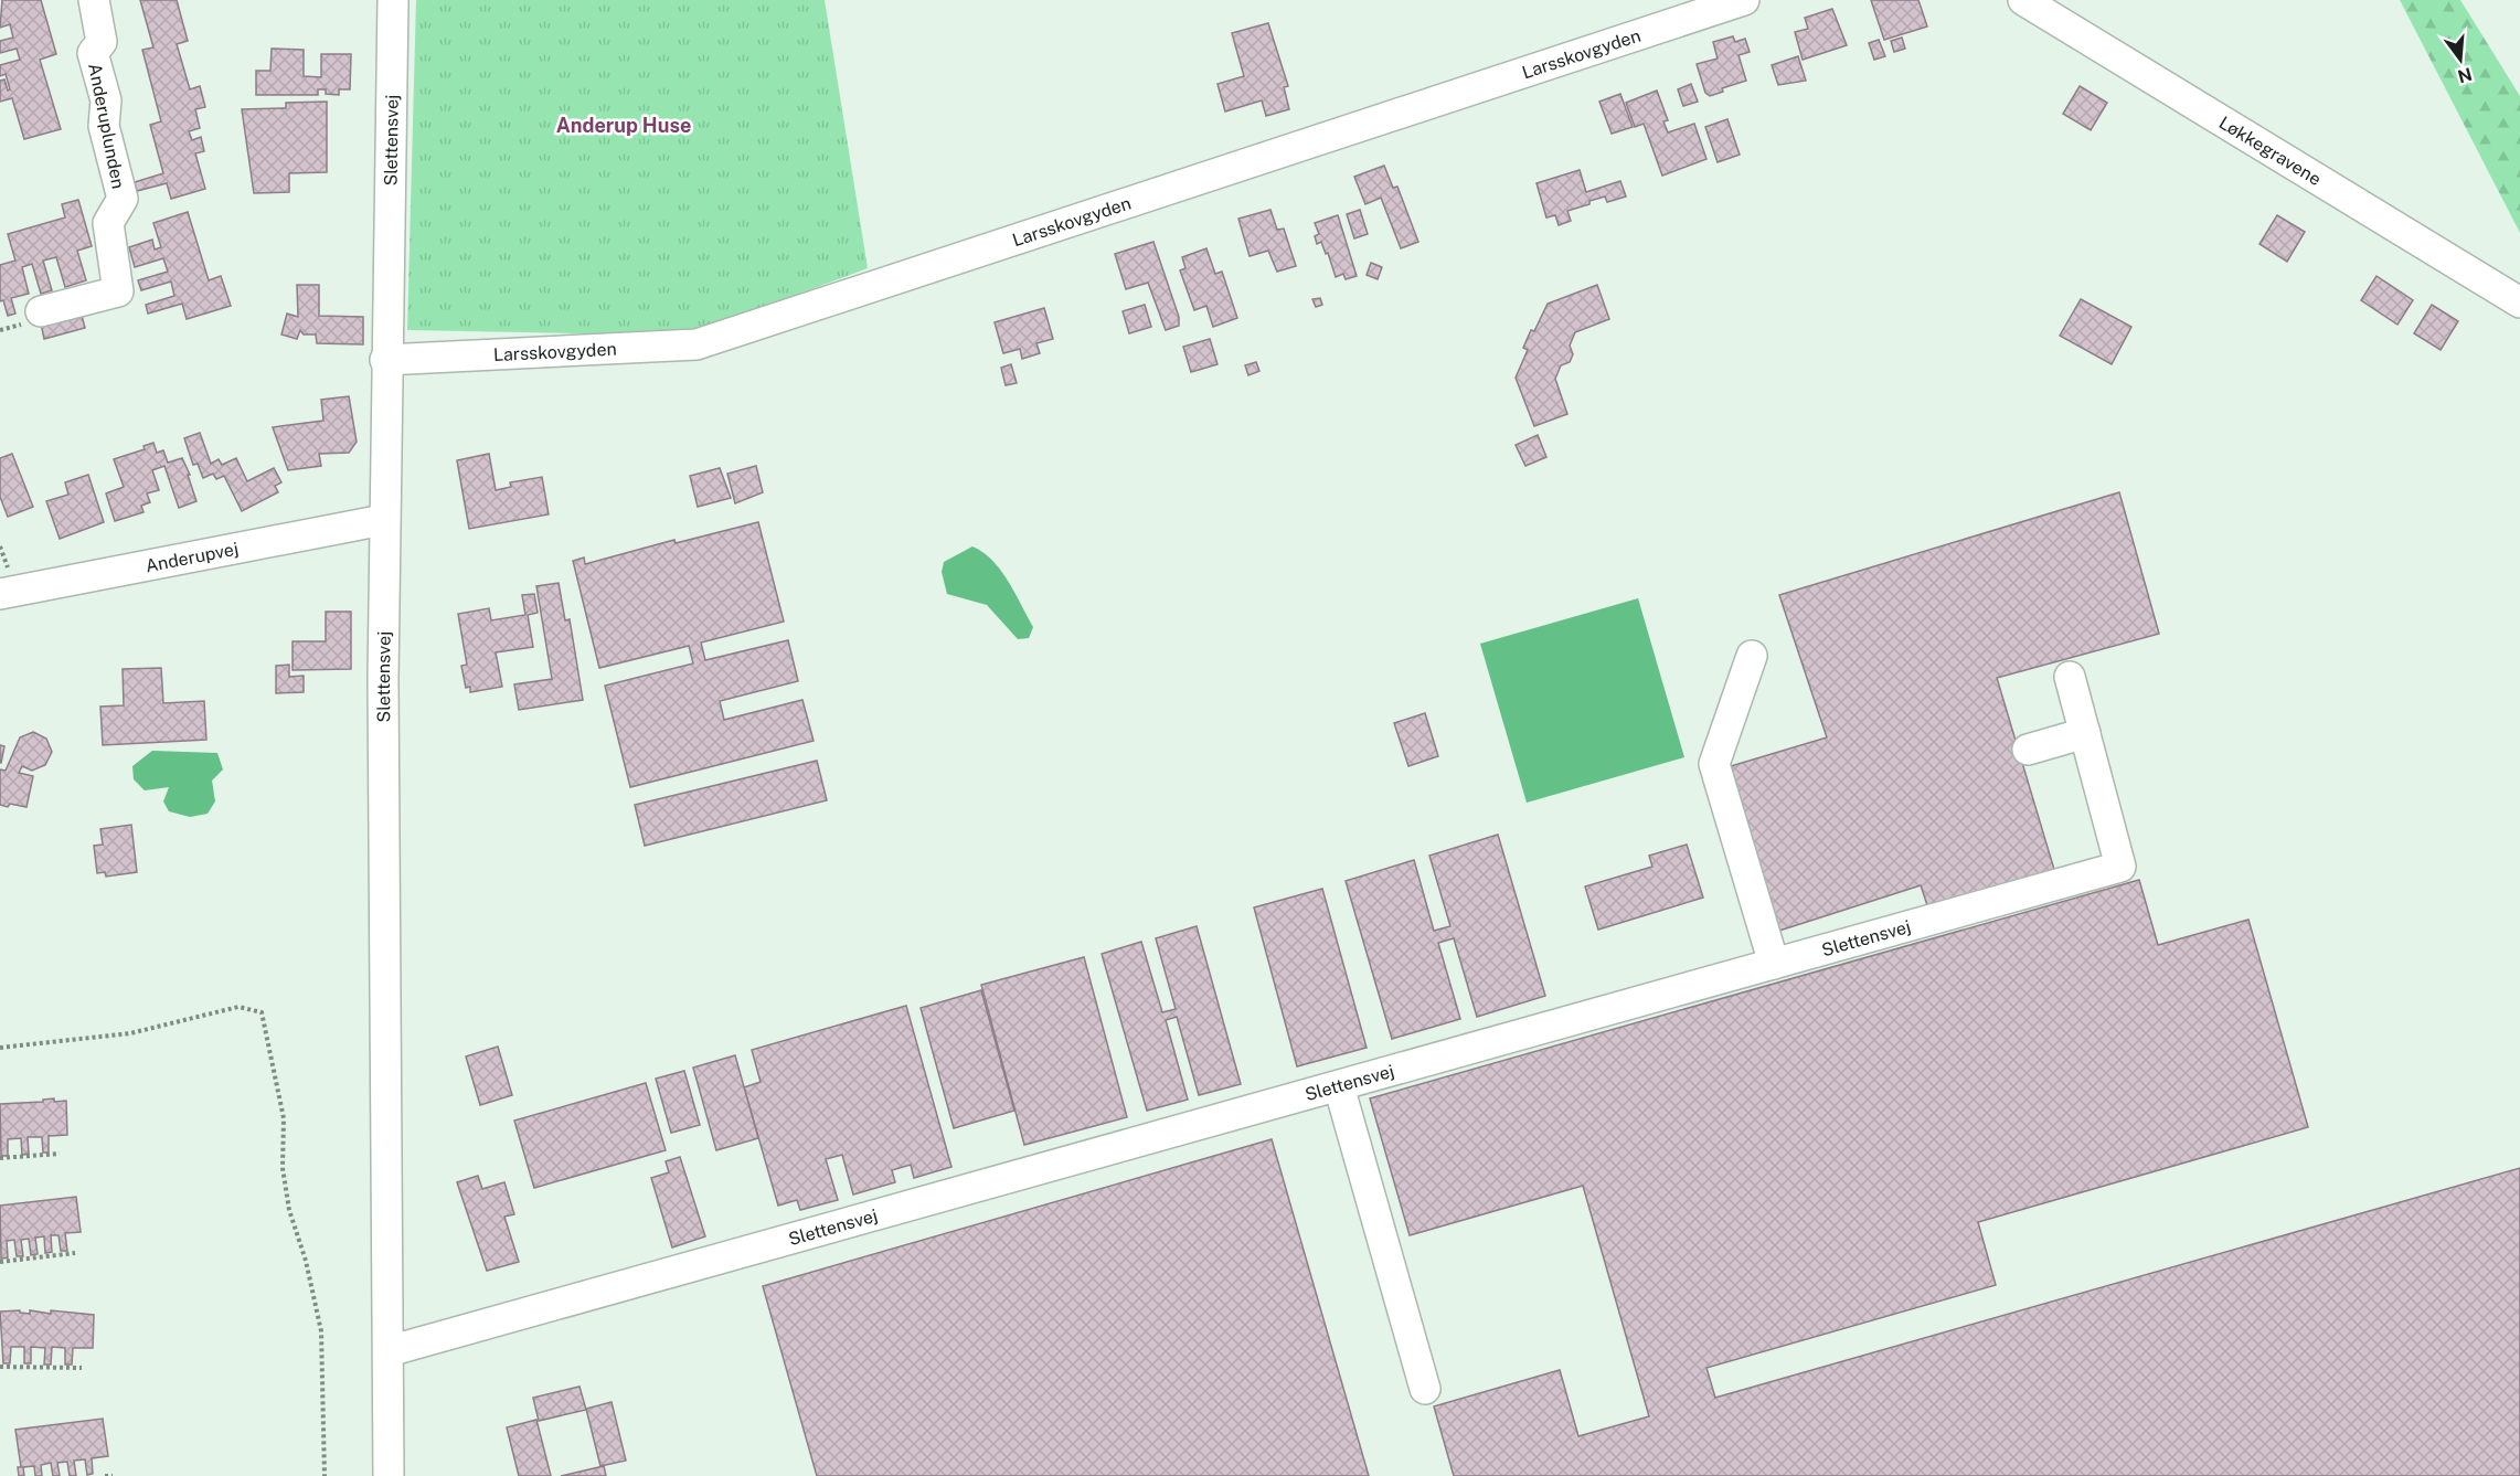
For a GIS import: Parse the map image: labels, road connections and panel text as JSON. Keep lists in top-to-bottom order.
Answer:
{
  "streets": {
    "street": [
      "Larsskovgyden",
      "Anderuplunden",
      "Slettensvej",
      "Løkkegravene",
      "Anderupvej"
    ]
  },
  "crossings": [
    ["Larsskovgyden", "Slettensvej"],
    ["Slettensvej", "Anderupvej"]
  ],
  "districts": ["Anderup Huse"],
  "north": "bottom"
}
